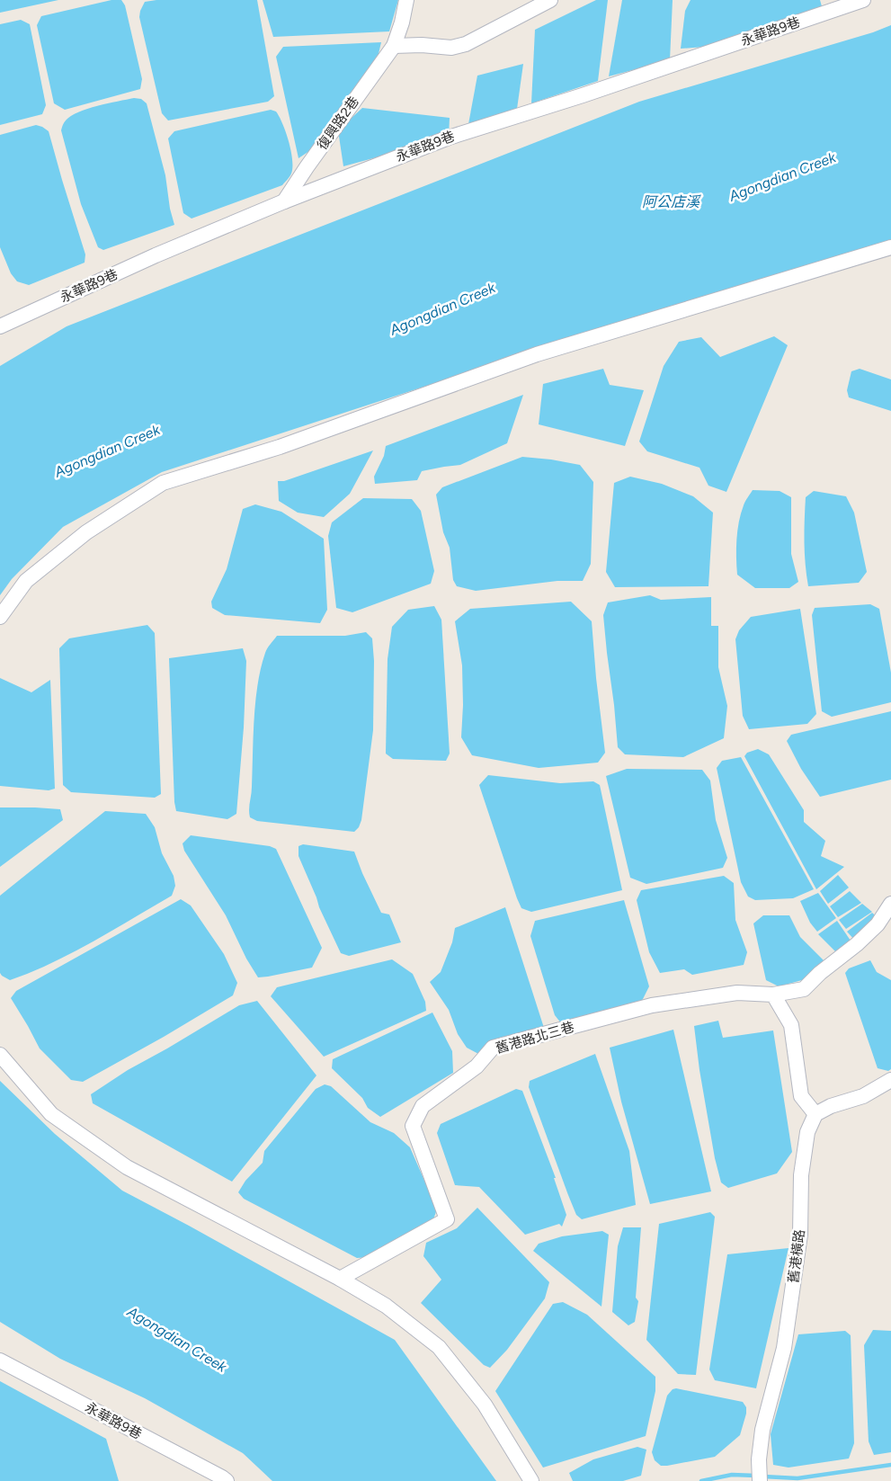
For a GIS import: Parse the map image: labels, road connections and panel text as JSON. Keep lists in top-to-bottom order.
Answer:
{
  "streets": {
    "street": [
      "永華路9巷",
      "復興路2巷",
      "舊港路北三巷",
      "舊港橫路"
    ]
  },
  "crossings": [
    ["永華路9巷", "復興路2巷"]
  ],
  "water": ["Agongdian Creek", "阿公店溪"]
}
